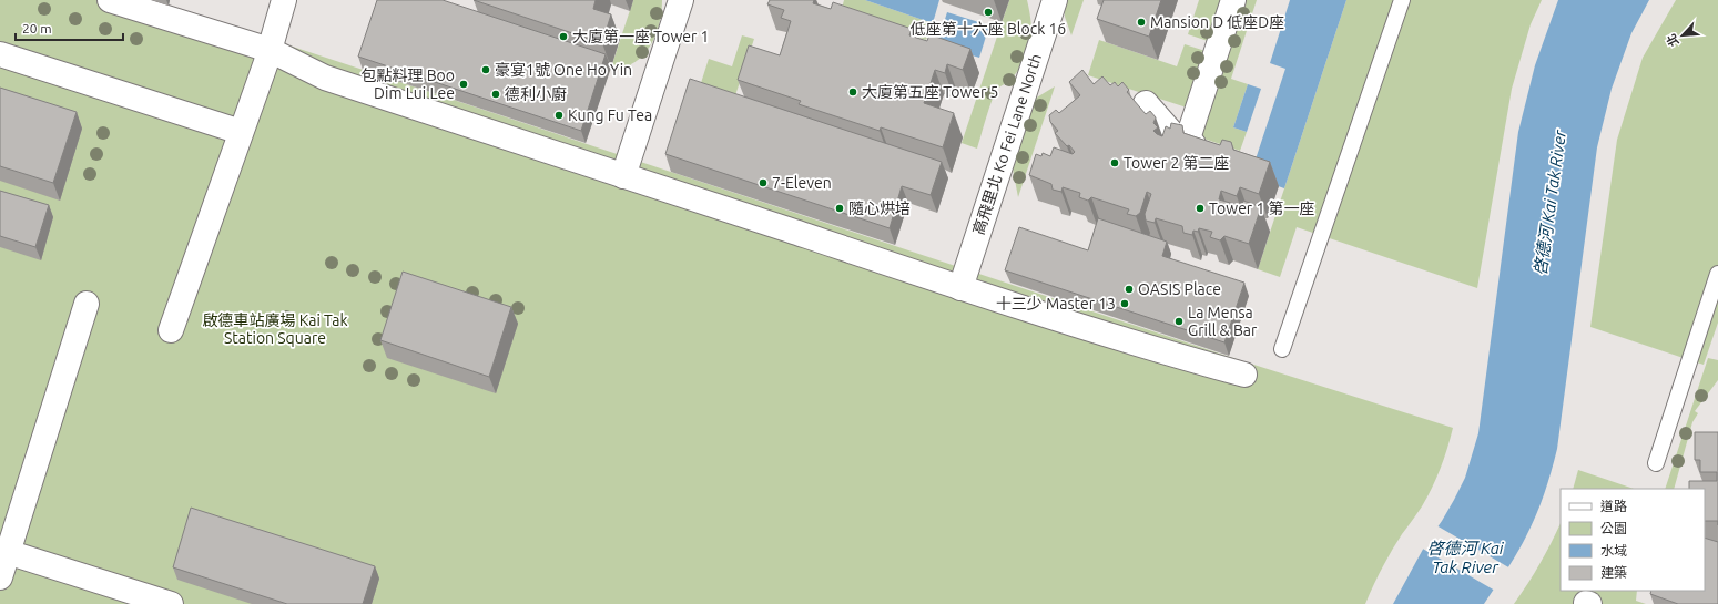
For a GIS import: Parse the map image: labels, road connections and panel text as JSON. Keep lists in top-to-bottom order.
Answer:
{
  "streets": {
    "street": ["高飛里北 Ko Fei Lane North"]
  },
  "water": ["啓德河 Kai Tak River"],
  "parks": ["啟德車站廣場 Kai Tak Station Square"],
  "places": [
    "低座第十六座 Block 16",
    "Mansion D 低座D座",
    "大廈第一座 Tower 1",
    "豪宴1號 One Ho Yin",
    "包點料理 Boo Dim Lui Lee",
    "大廈第五座 Tower 5",
    "德利小廚",
    "Kung Fu Tea",
    "Tower 2 第二座",
    "7-Eleven",
    "隨心烘培",
    "Tower 1 第一座",
    "OASIS Place",
    "十三少 Master 13",
    "La Mensa Grill & Bar"
  ],
  "legend": [
    "道路",
    "公園",
    "水域",
    "建築"
  ],
  "scale_bar": "20 m",
  "north": "bottom left"
}
